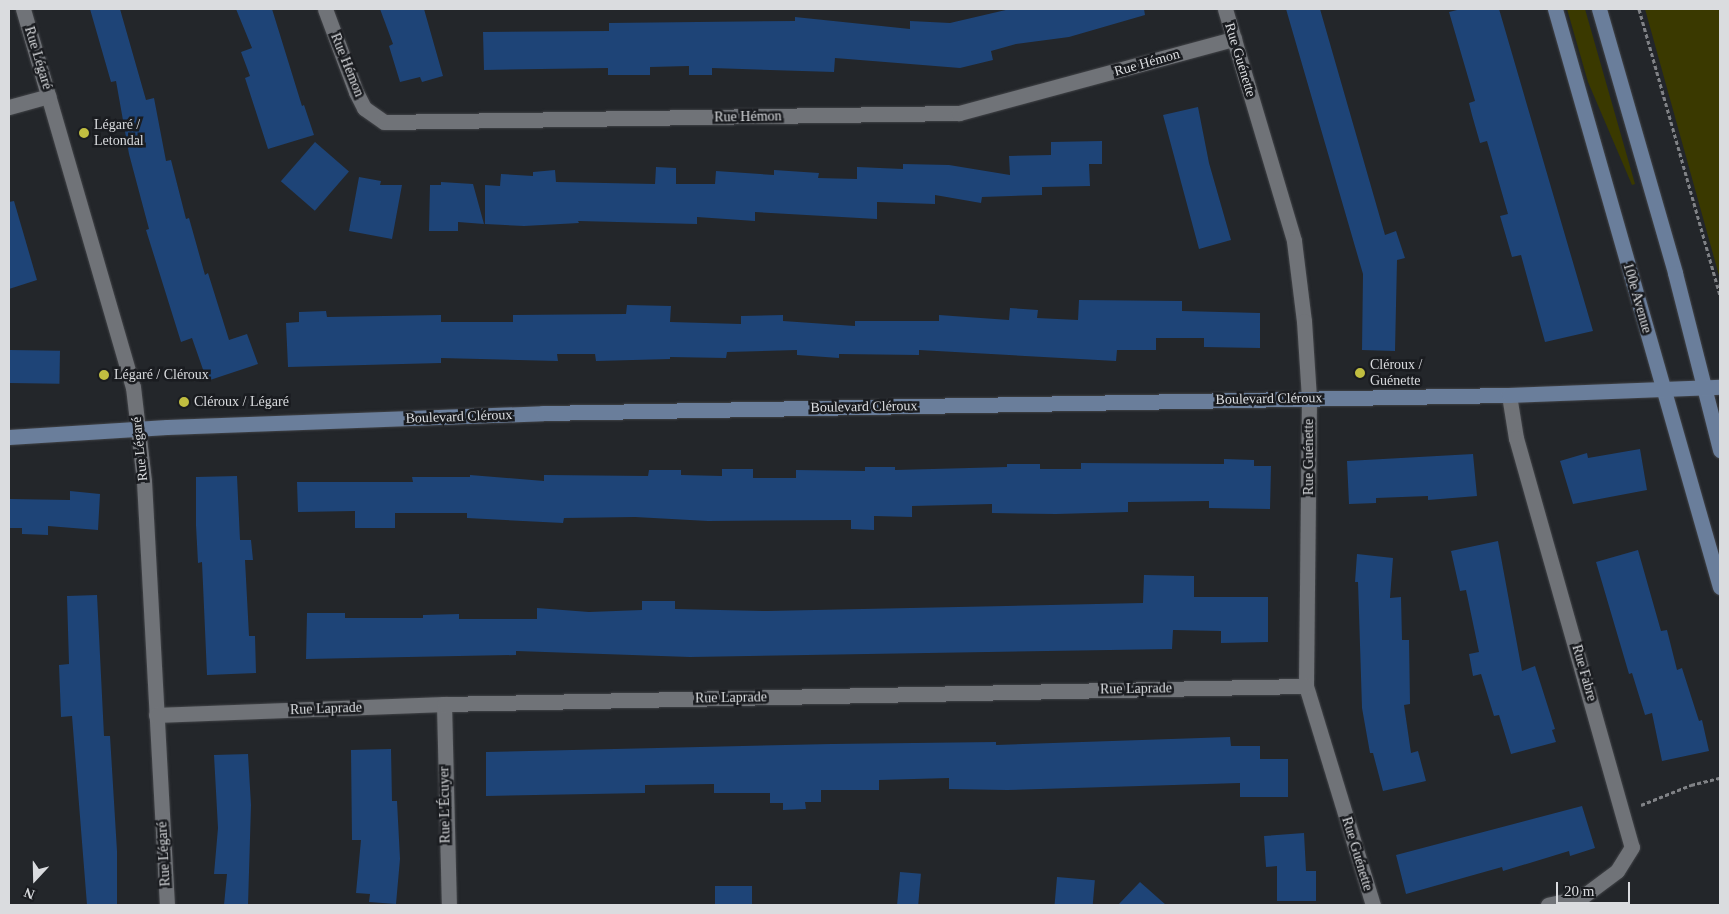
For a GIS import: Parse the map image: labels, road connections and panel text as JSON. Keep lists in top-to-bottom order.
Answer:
{
  "streets": {
    "street": [
      "Rue Légaré",
      "Rue Guénette",
      "Rue Hémon",
      "100e Avenue",
      "Boulevard Cléroux",
      "Rue Fabre",
      "Rue Laprade",
      "Rue L'Écuyer"
    ]
  },
  "crossings": [
    ["Rue Légaré", "Boulevard Cléroux"],
    ["Rue Légaré", "Rue Laprade"],
    ["Rue Guénette", "Rue Hémon"],
    ["Rue Guénette", "Boulevard Cléroux"],
    ["Rue Guénette", "Rue Laprade"],
    ["100e Avenue", "Boulevard Cléroux"],
    ["Boulevard Cléroux", "Rue Fabre"],
    ["Rue Laprade", "Rue L'Écuyer"]
  ],
  "places": [
    "Légaré / Letondal",
    "Cléroux / Guénette",
    "Légaré / Cléroux",
    "Cléroux / Légaré"
  ],
  "scale_bar": "20 m",
  "north": "bottom"
}
